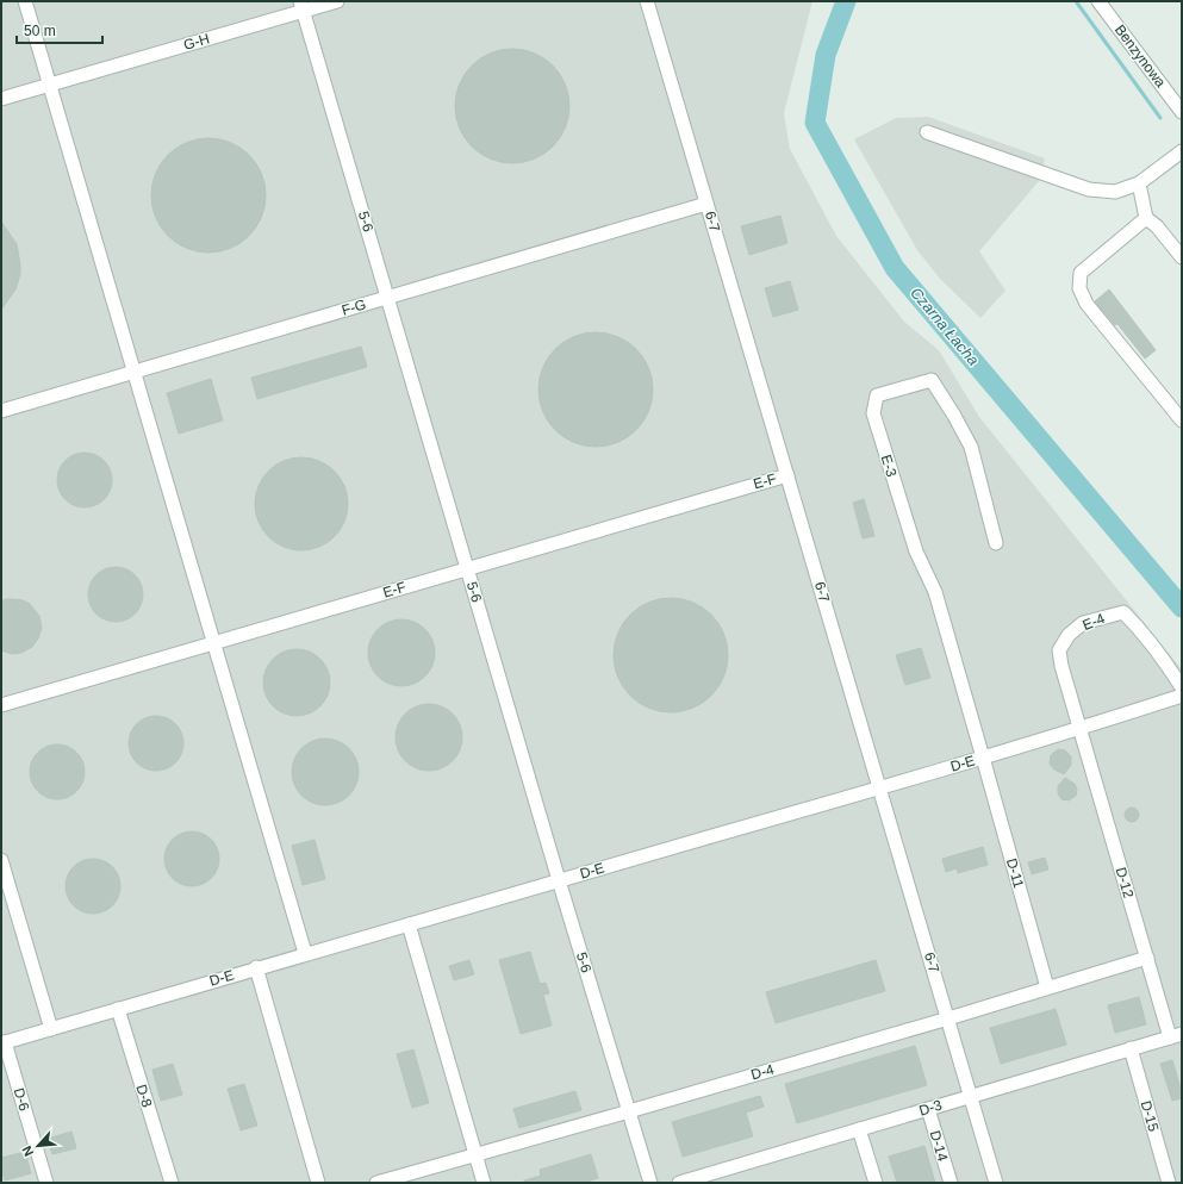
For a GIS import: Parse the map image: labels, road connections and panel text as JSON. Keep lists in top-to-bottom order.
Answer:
{
  "streets": {
    "street": [
      "G-H",
      "Benzynowa",
      "5-6",
      "6-7",
      "F-G",
      "E-3",
      "E-F",
      "E-4",
      "D-E",
      "D-11",
      "D-12",
      "D-4",
      "D-8",
      "D-6",
      "D-3",
      "D-15",
      "D-14"
    ]
  },
  "crossings": [
    ["G-H", "5-6"],
    ["5-6", "F-G"],
    ["5-6", "E-F"],
    ["5-6", "D-E"],
    ["5-6", "D-4"],
    ["6-7", "F-G"],
    ["6-7", "E-F"],
    ["6-7", "D-E"],
    ["6-7", "D-4"],
    ["6-7", "D-3"],
    ["E-3", "D-E"],
    ["E-3", "D-11"],
    ["E-4", "D-E"],
    ["E-4", "D-12"],
    ["D-E", "D-11"],
    ["D-E", "D-12"],
    ["D-E", "D-8"],
    ["D-E", "D-6"],
    ["D-11", "D-4"],
    ["D-12", "D-4"],
    ["D-12", "D-3"],
    ["D-3", "D-15"],
    ["D-3", "D-14"]
  ],
  "water": ["Czarna Łacha"],
  "scale_bar": "50 m",
  "north": "bottom left"
}
